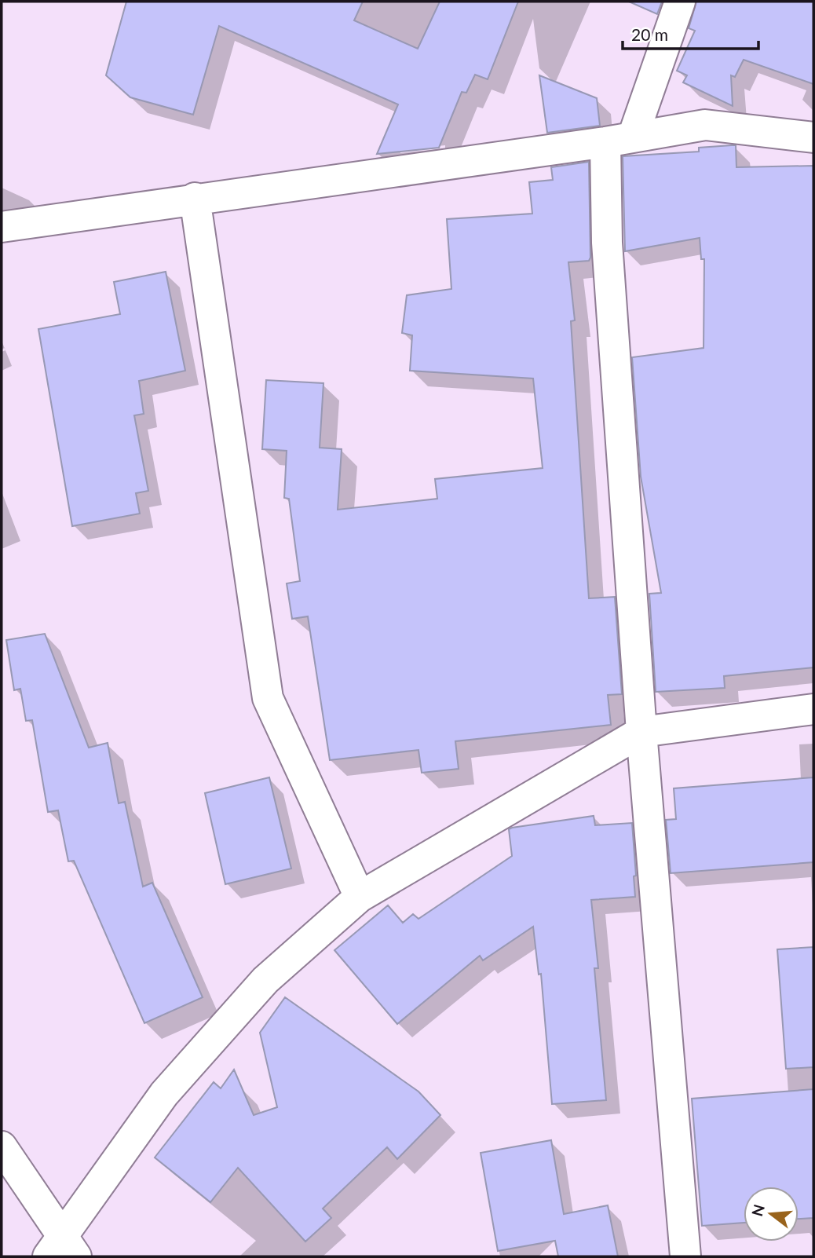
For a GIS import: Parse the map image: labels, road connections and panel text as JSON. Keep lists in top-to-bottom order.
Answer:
{
  "scale_bar": "20 m",
  "north": "left"
}
